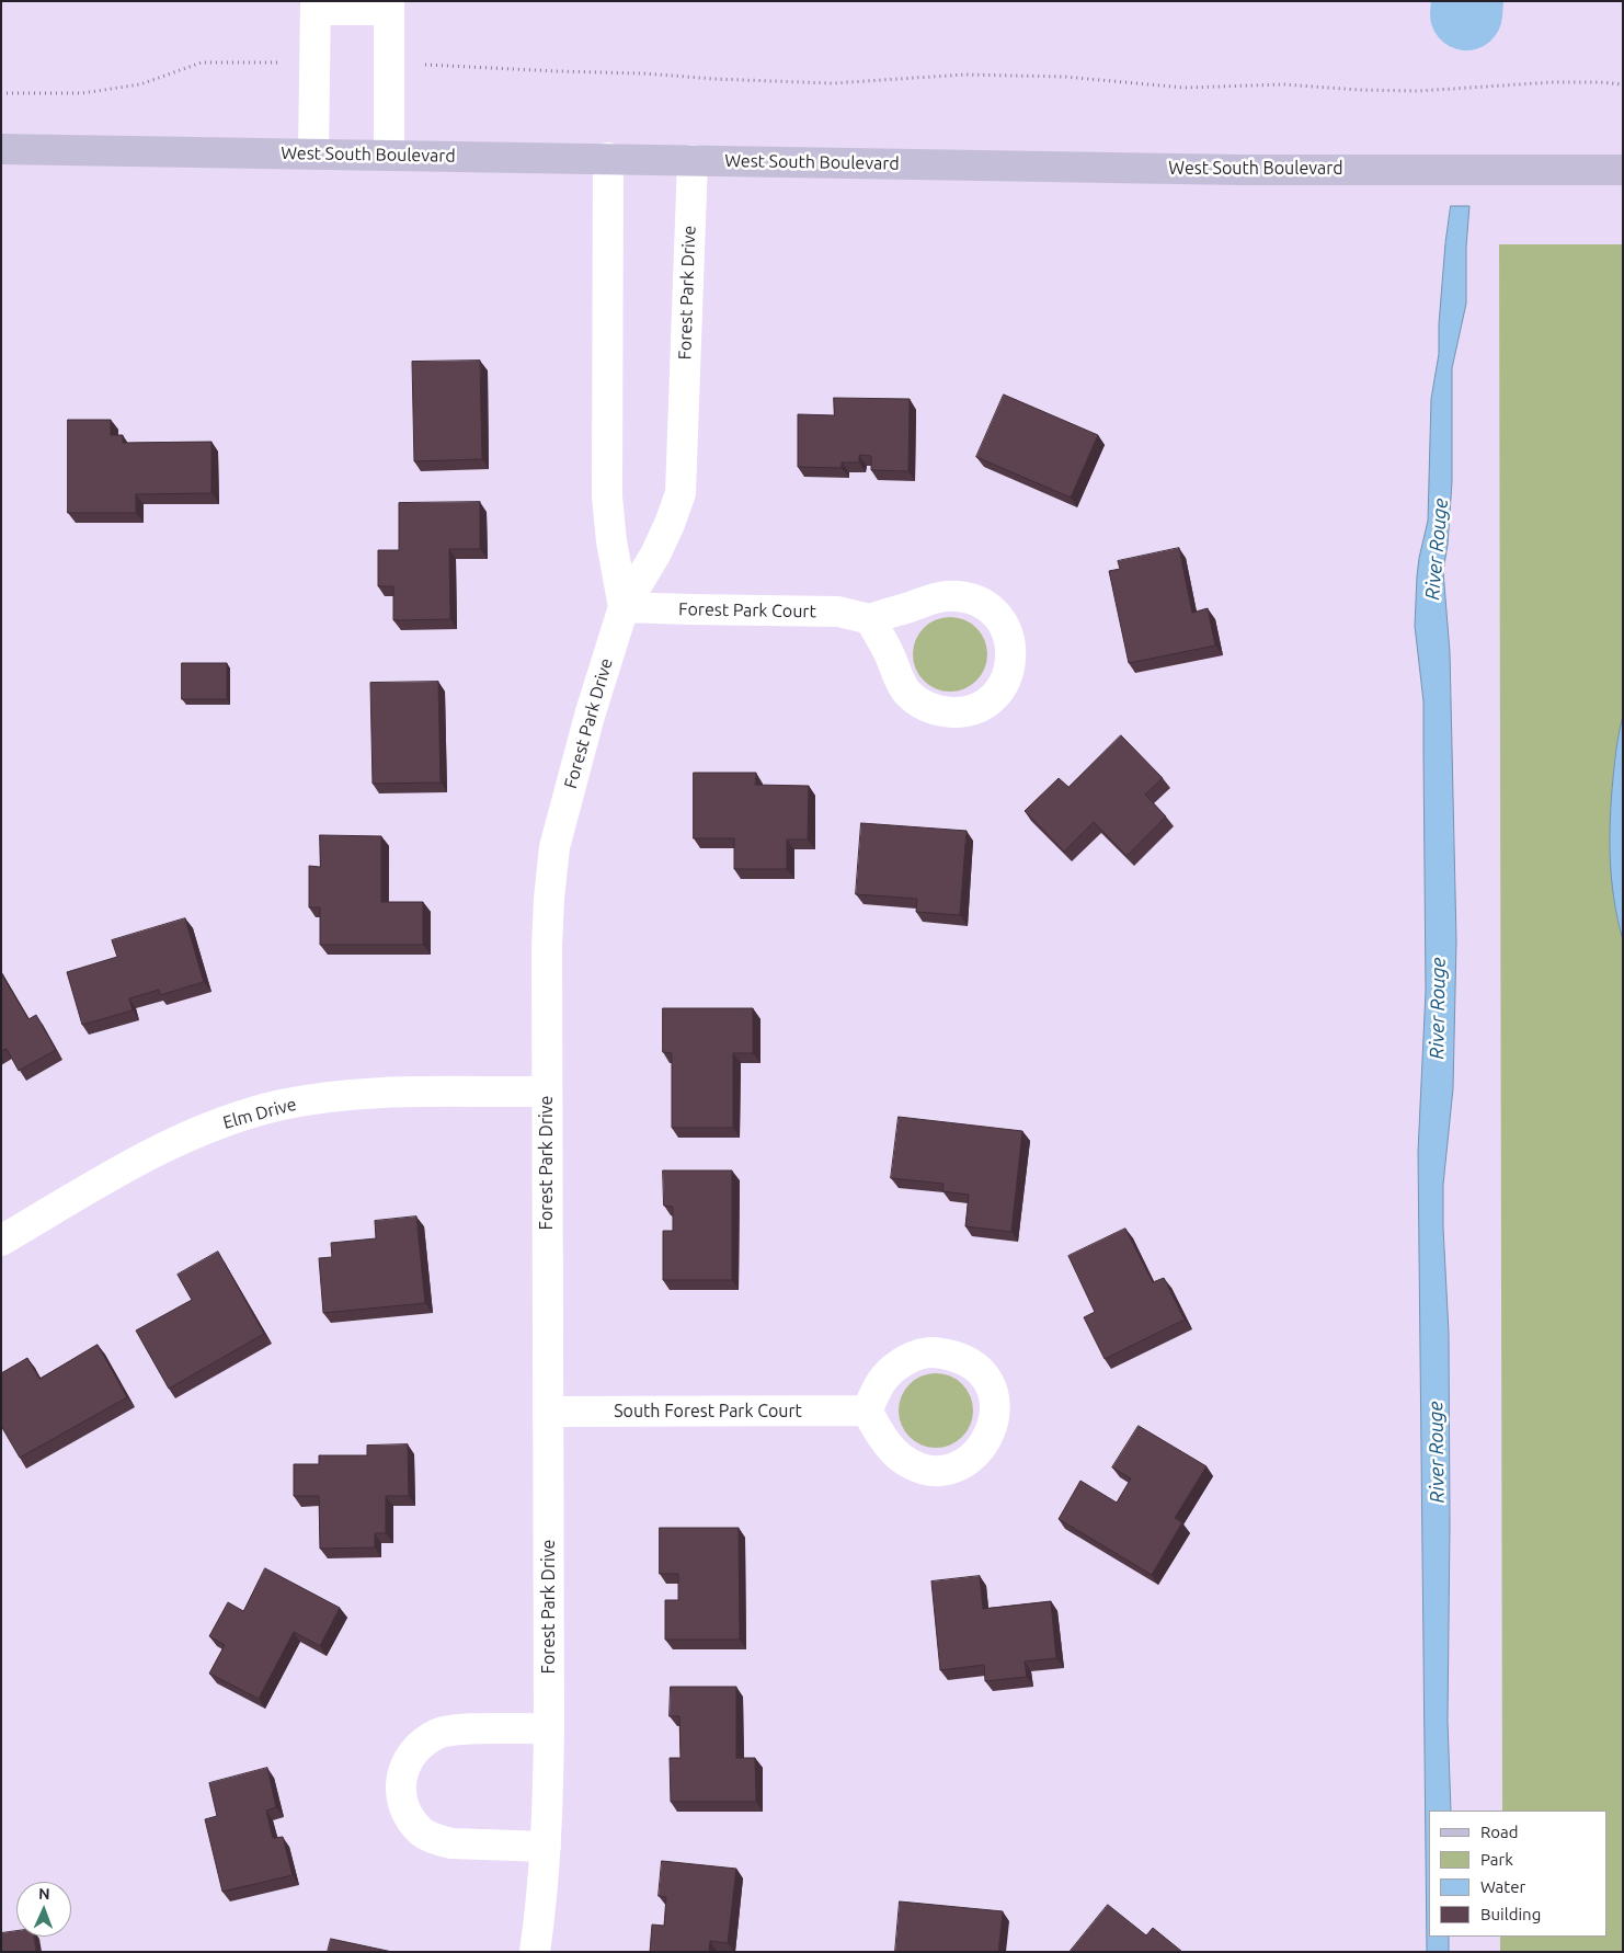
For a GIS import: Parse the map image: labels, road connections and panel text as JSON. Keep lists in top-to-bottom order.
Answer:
{
  "streets": {
    "main road": ["West South Boulevard"],
    "street": [
      "Forest Park Drive",
      "Forest Park Court",
      "Elm Drive",
      "South Forest Park Court"
    ]
  },
  "crossings": [
    ["West South Boulevard", "Forest Park Drive"],
    ["Forest Park Drive", "Forest Park Court"],
    ["Forest Park Drive", "Elm Drive"],
    ["Forest Park Drive", "South Forest Park Court"]
  ],
  "water": ["River Rouge"],
  "legend": [
    "Road",
    "Park",
    "Water",
    "Building"
  ],
  "north": "top"
}
